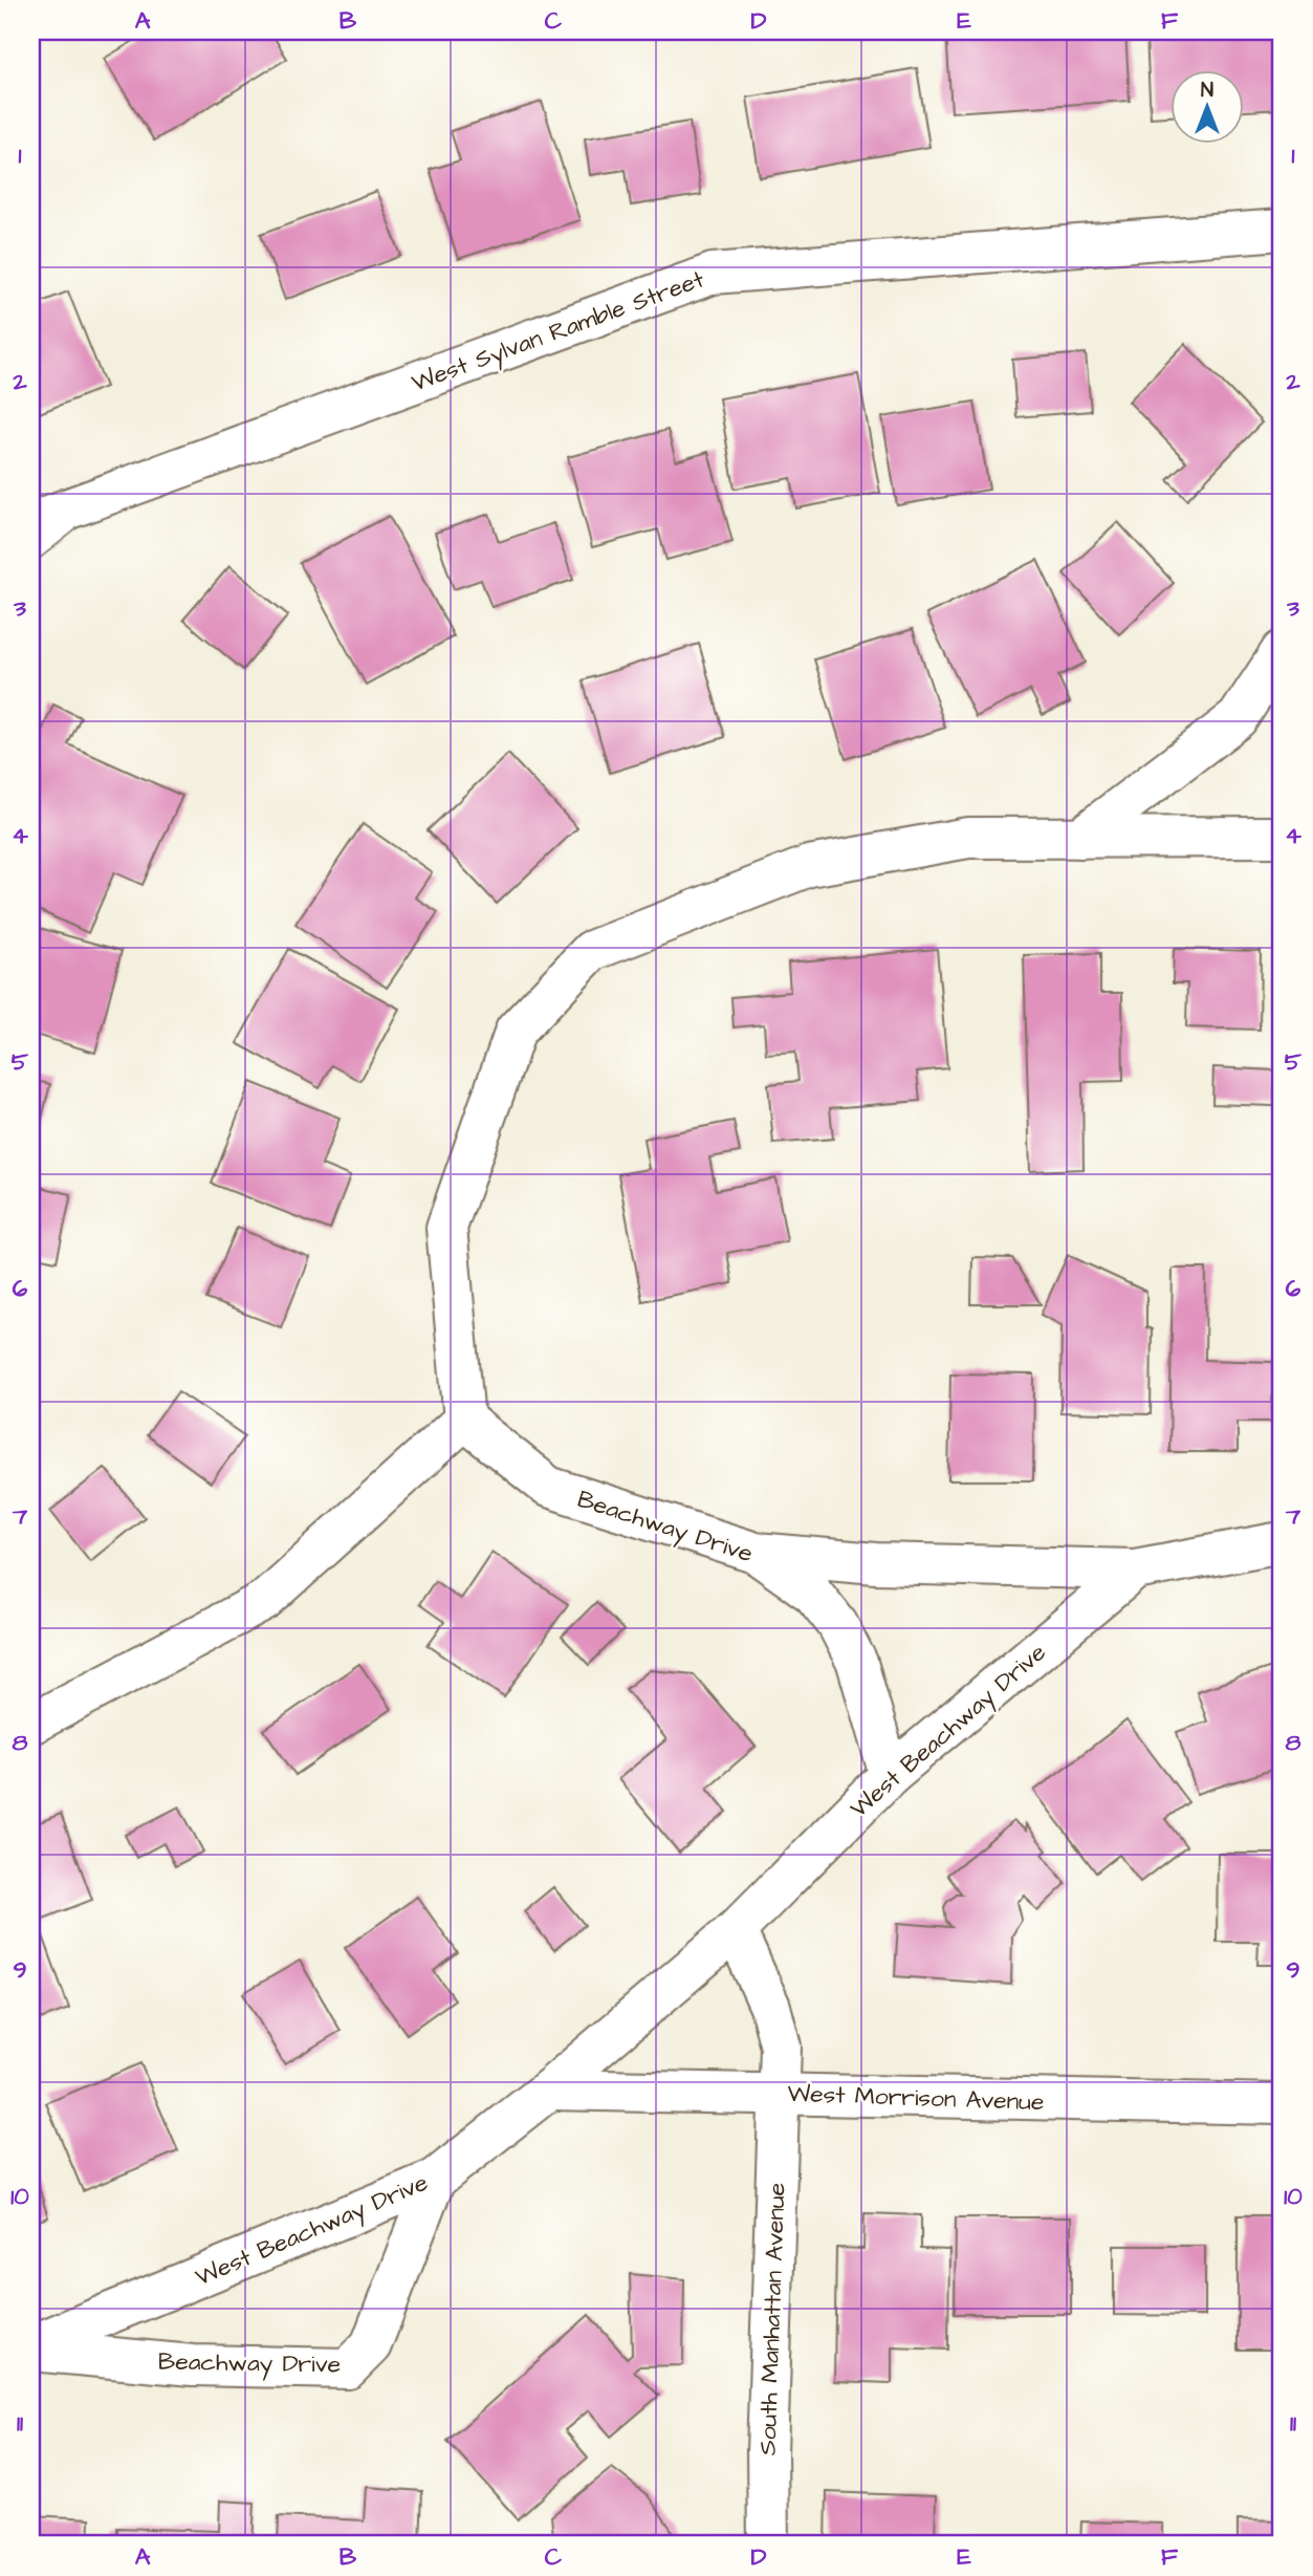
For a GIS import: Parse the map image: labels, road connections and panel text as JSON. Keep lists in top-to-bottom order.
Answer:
{
  "streets": {
    "street": [
      "West Sylvan Ramble Street",
      "Beachway Drive",
      "West Beachway Drive",
      "West Morrison Avenue",
      "South Manhattan Avenue"
    ]
  },
  "crossings": [
    ["Beachway Drive", "West Beachway Drive"],
    ["West Beachway Drive", "West Morrison Avenue"],
    ["West Morrison Avenue", "South Manhattan Avenue"]
  ],
  "north": "top",
  "grid": {
    "columns": [
      "A",
      "B",
      "C",
      "D",
      "E",
      "F"
    ],
    "rows": [
      "1",
      "2",
      "3",
      "4",
      "5",
      "6",
      "7",
      "8",
      "9",
      "10",
      "11"
    ]
  }
}
